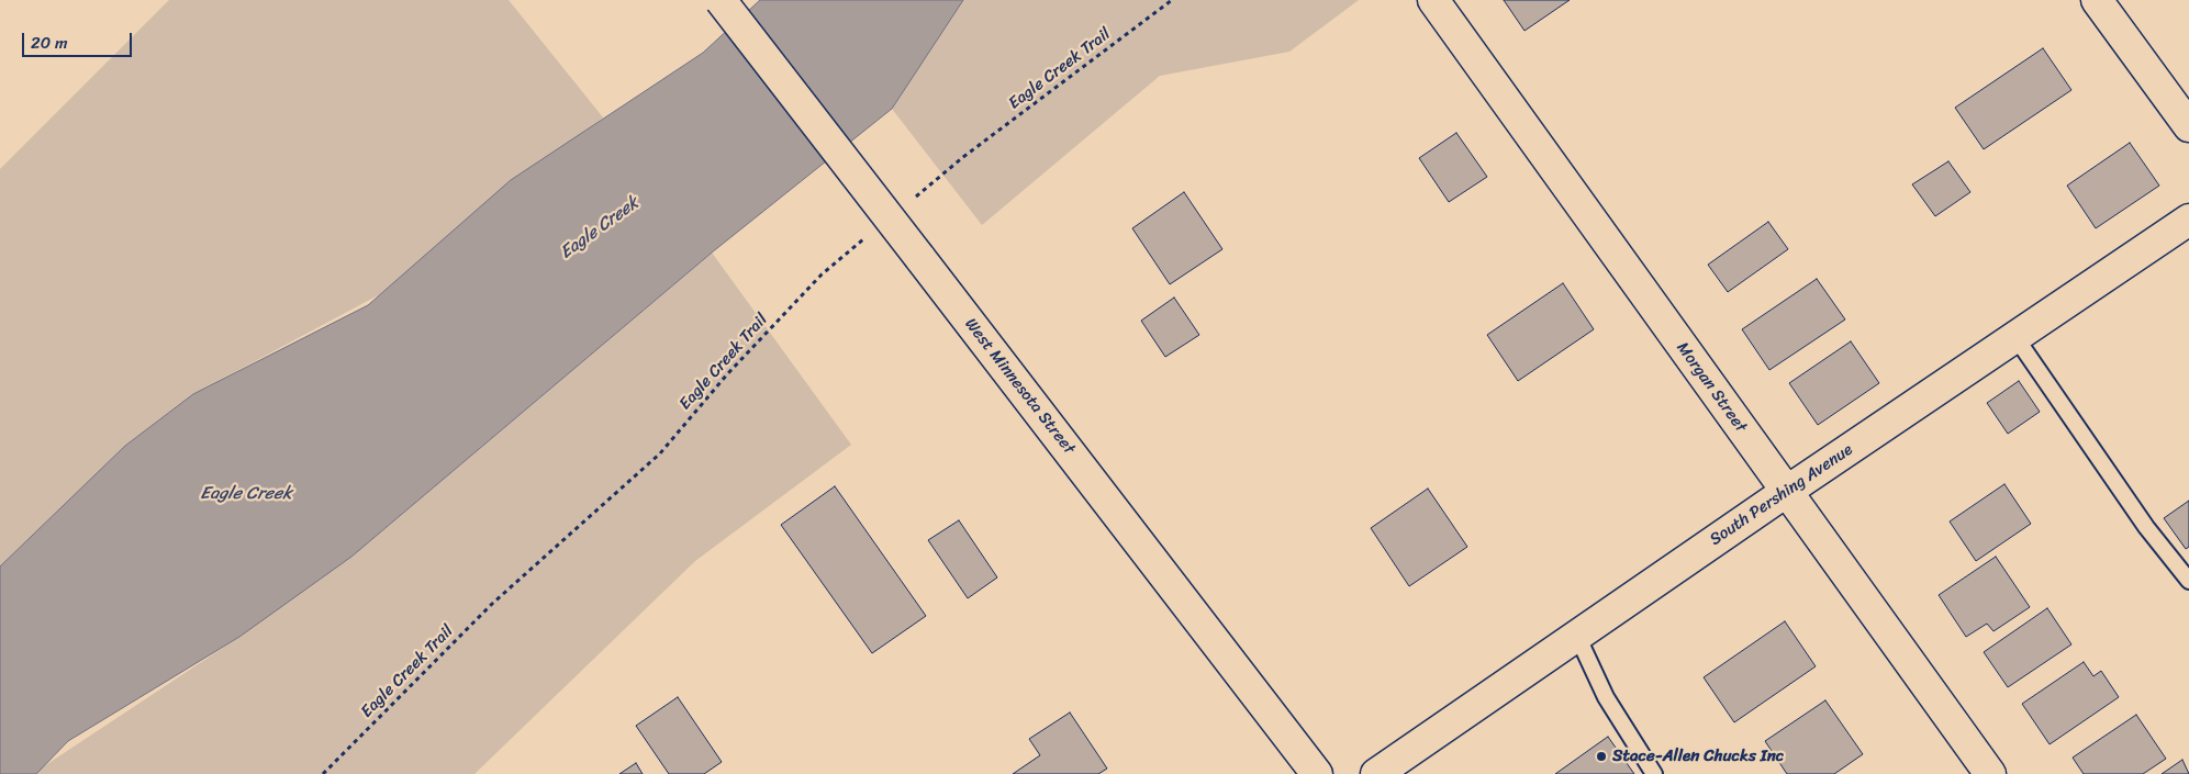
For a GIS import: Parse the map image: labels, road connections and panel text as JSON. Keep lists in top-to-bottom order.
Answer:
{
  "streets": {
    "street": ["West Minnesota Street", "Morgan Street", "South Pershing Avenue"],
    "path": ["Eagle Creek Trail"]
  },
  "crossings": [
    ["Morgan Street", "South Pershing Avenue"]
  ],
  "water": ["Eagle Creek"],
  "places": ["Stace-Allen Chucks Inc"],
  "scale_bar": "20 m"
}
